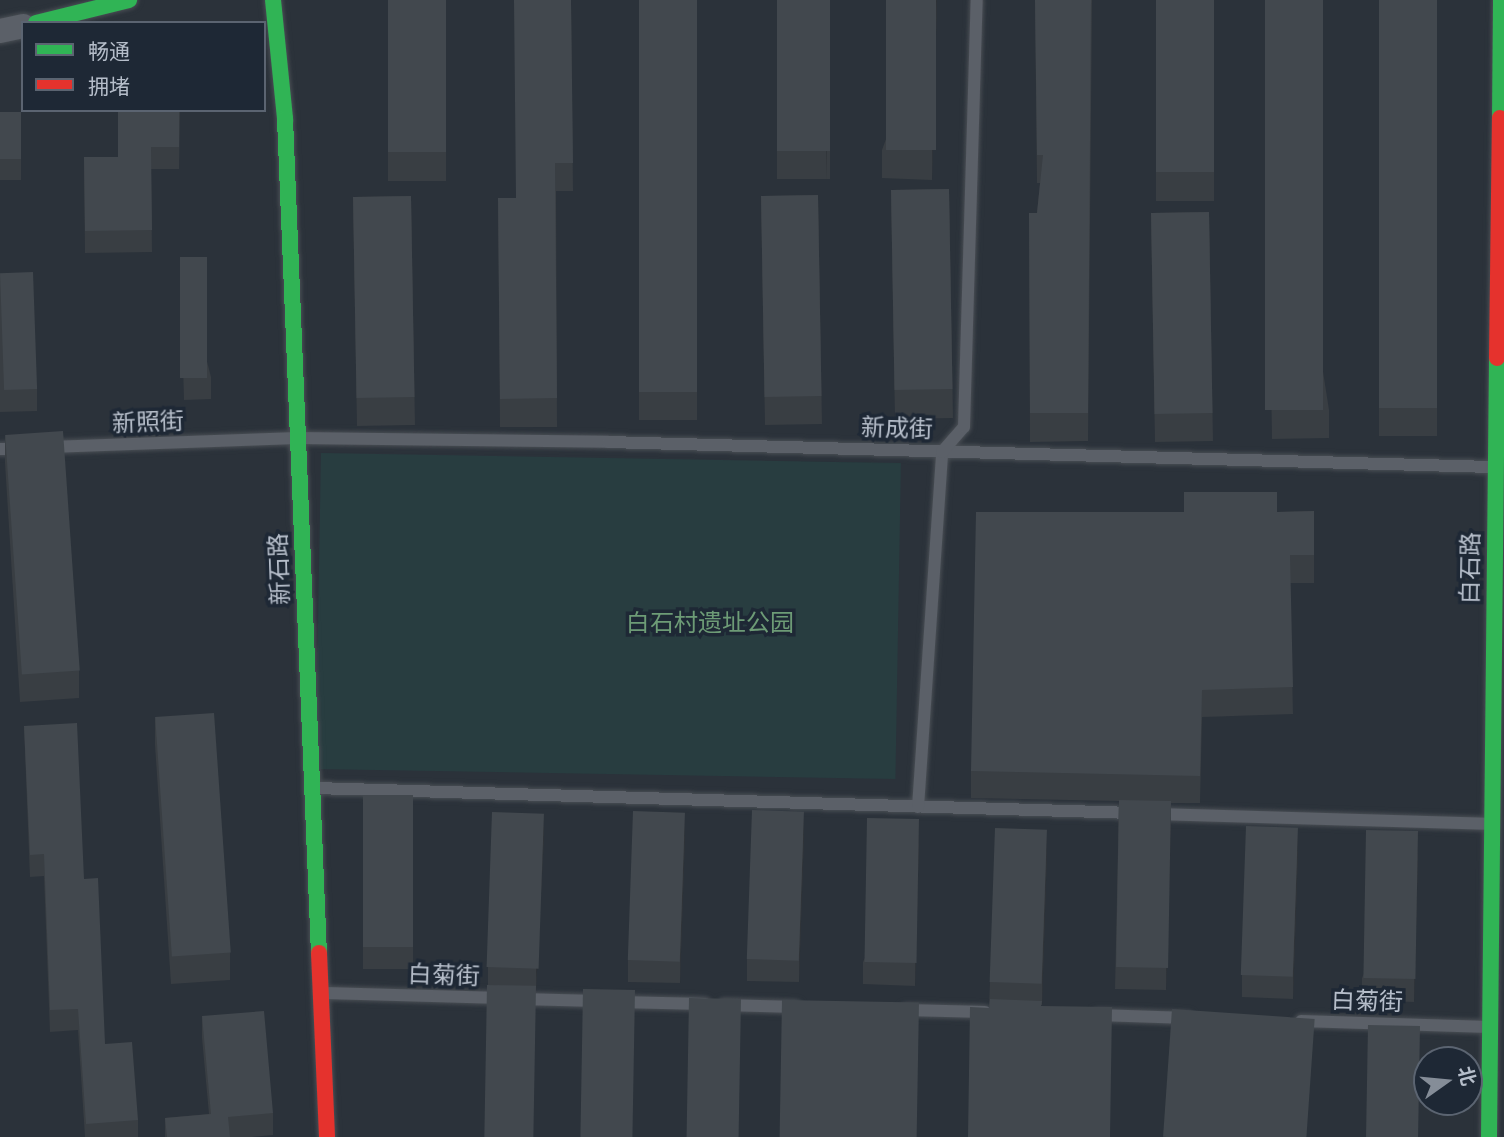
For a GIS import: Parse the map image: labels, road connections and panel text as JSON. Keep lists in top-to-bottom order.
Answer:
{
  "streets": {
    "street": ["白石路", "新石路"],
    "lane": ["新照街", "新成街", "白菊街"]
  },
  "crossings": [
    ["新照街", "新成街"],
    ["新照街", "新石路"],
    ["新成街", "白石路"],
    ["新成街", "新石路"],
    ["白石路", "白菊街"],
    ["新石路", "白菊街"]
  ],
  "parks": ["白石村遗址公园"],
  "legend": ["畅通", "拥堵"],
  "north": "right"
}
